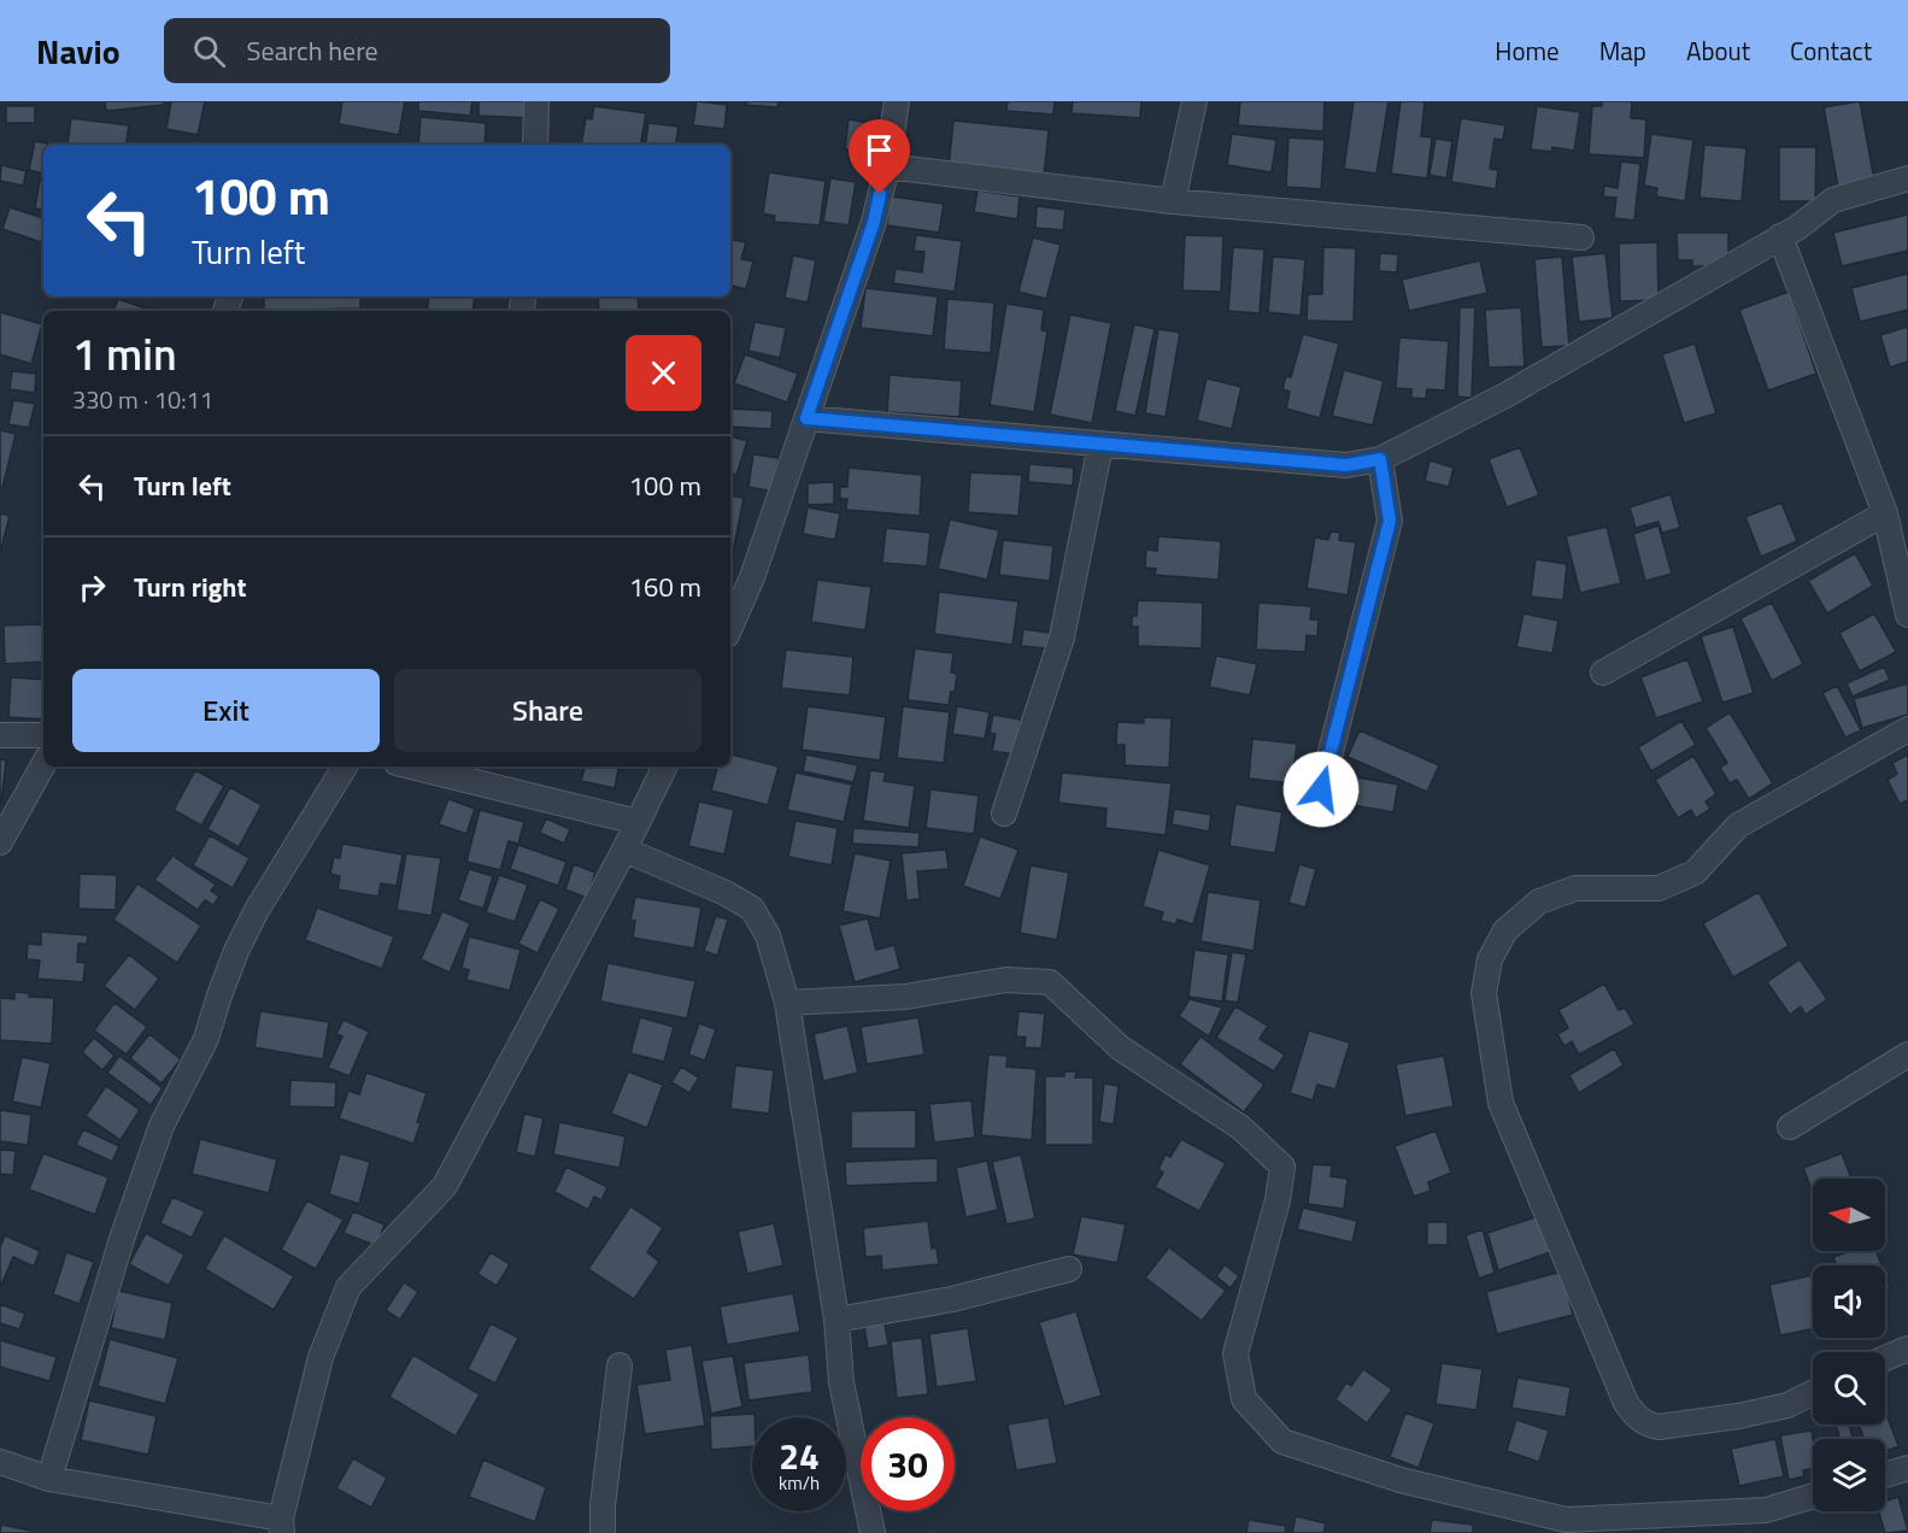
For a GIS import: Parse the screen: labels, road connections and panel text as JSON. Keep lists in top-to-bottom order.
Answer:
{
  "north": "left",
  "page": {
    "header": "Navio",
    "search": "Search here",
    "nav": [
      "Home",
      "Map",
      "About",
      "Contact"
    ],
    "turn": ["100 m", "Turn left"],
    "heading": ["1 min", "330 m · 10:11"],
    "list": [
      {
        "name": "Turn left",
        "value": "100 m"
      },
      {
        "name": "Turn right",
        "value": "160 m"
      }
    ],
    "buttons": ["Exit", "Share"],
    "speed": "24 km/h",
    "limit": "30"
  }
}
